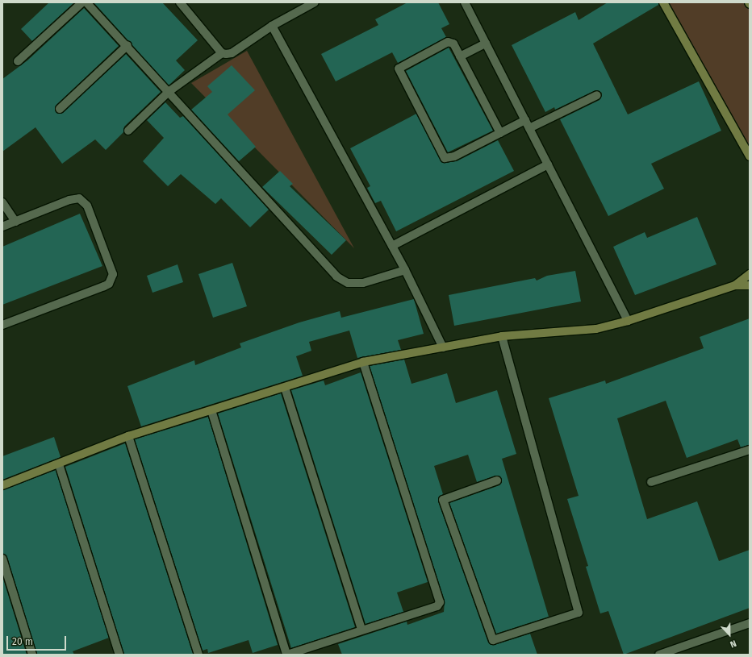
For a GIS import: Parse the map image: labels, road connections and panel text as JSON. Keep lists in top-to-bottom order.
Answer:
{
  "scale_bar": "20 m",
  "north": "bottom"
}
